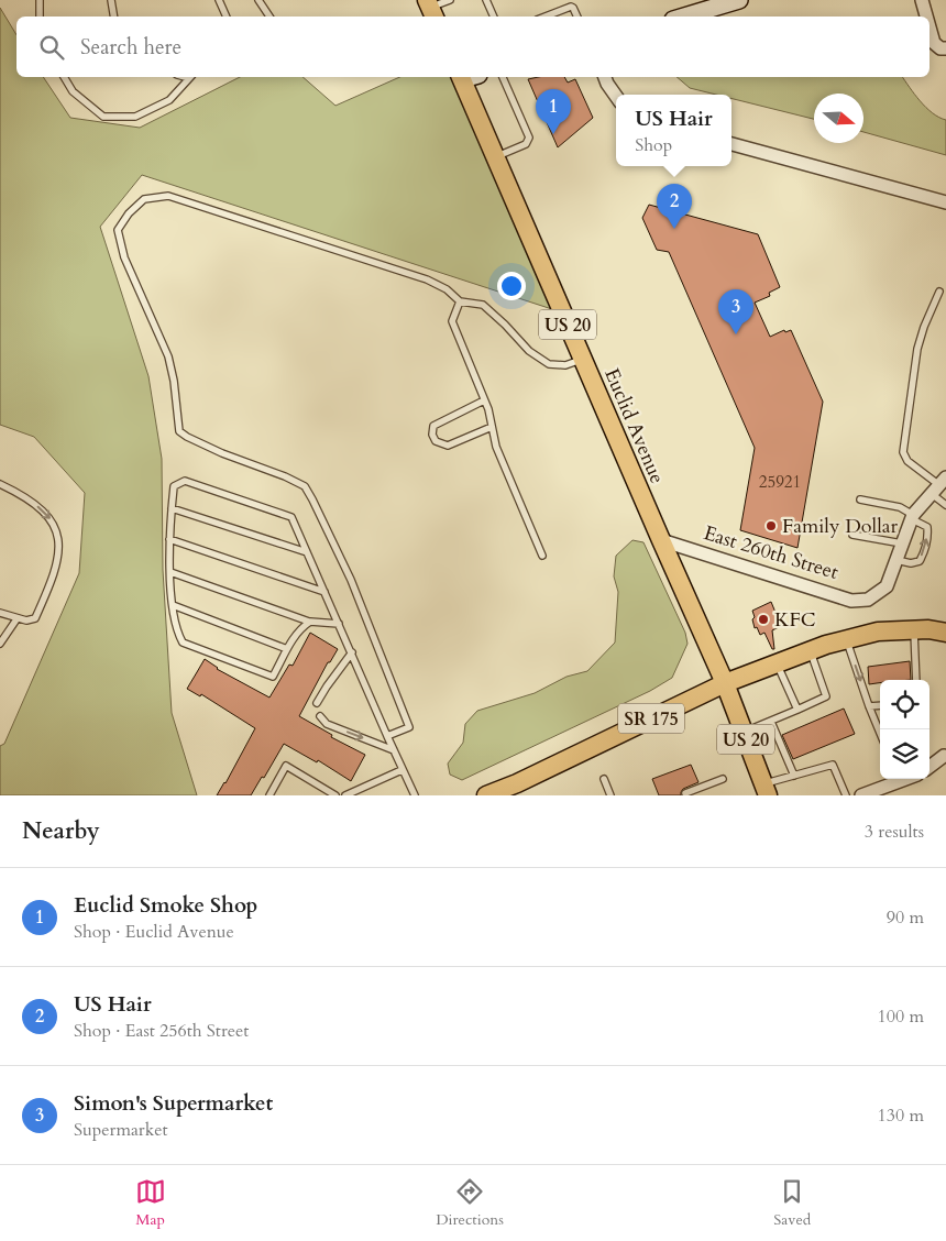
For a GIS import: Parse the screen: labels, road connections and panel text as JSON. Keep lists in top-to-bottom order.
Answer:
{
  "streets": {
    "main road": ["US 20", "Euclid Avenue", "SR 175"],
    "street": ["East 260th Street"]
  },
  "crossings": [
    ["Euclid Avenue", "East 260th Street"],
    ["Euclid Avenue", "SR 175"]
  ],
  "places": ["Family Dollar", "KFC"],
  "house_numbers": ["25921"],
  "north": "right",
  "page": {
    "search": "Search here",
    "pins": ["1", "2", "3"],
    "popup": ["US Hair", "Shop"],
    "heading": ["Nearby", "3 results"],
    "list": [
      {
        "mark": "1",
        "name": "Euclid Smoke Shop",
        "note": "Shop · Euclid Avenue",
        "value": "90 m"
      },
      {
        "mark": "2",
        "name": "US Hair",
        "note": "Shop · East 256th Street",
        "value": "100 m"
      },
      {
        "mark": "3",
        "name": "Simon's Supermarket",
        "note": "Supermarket",
        "value": "130 m"
      }
    ],
    "nav": ["Map", "Directions", "Saved"]
  }
}
